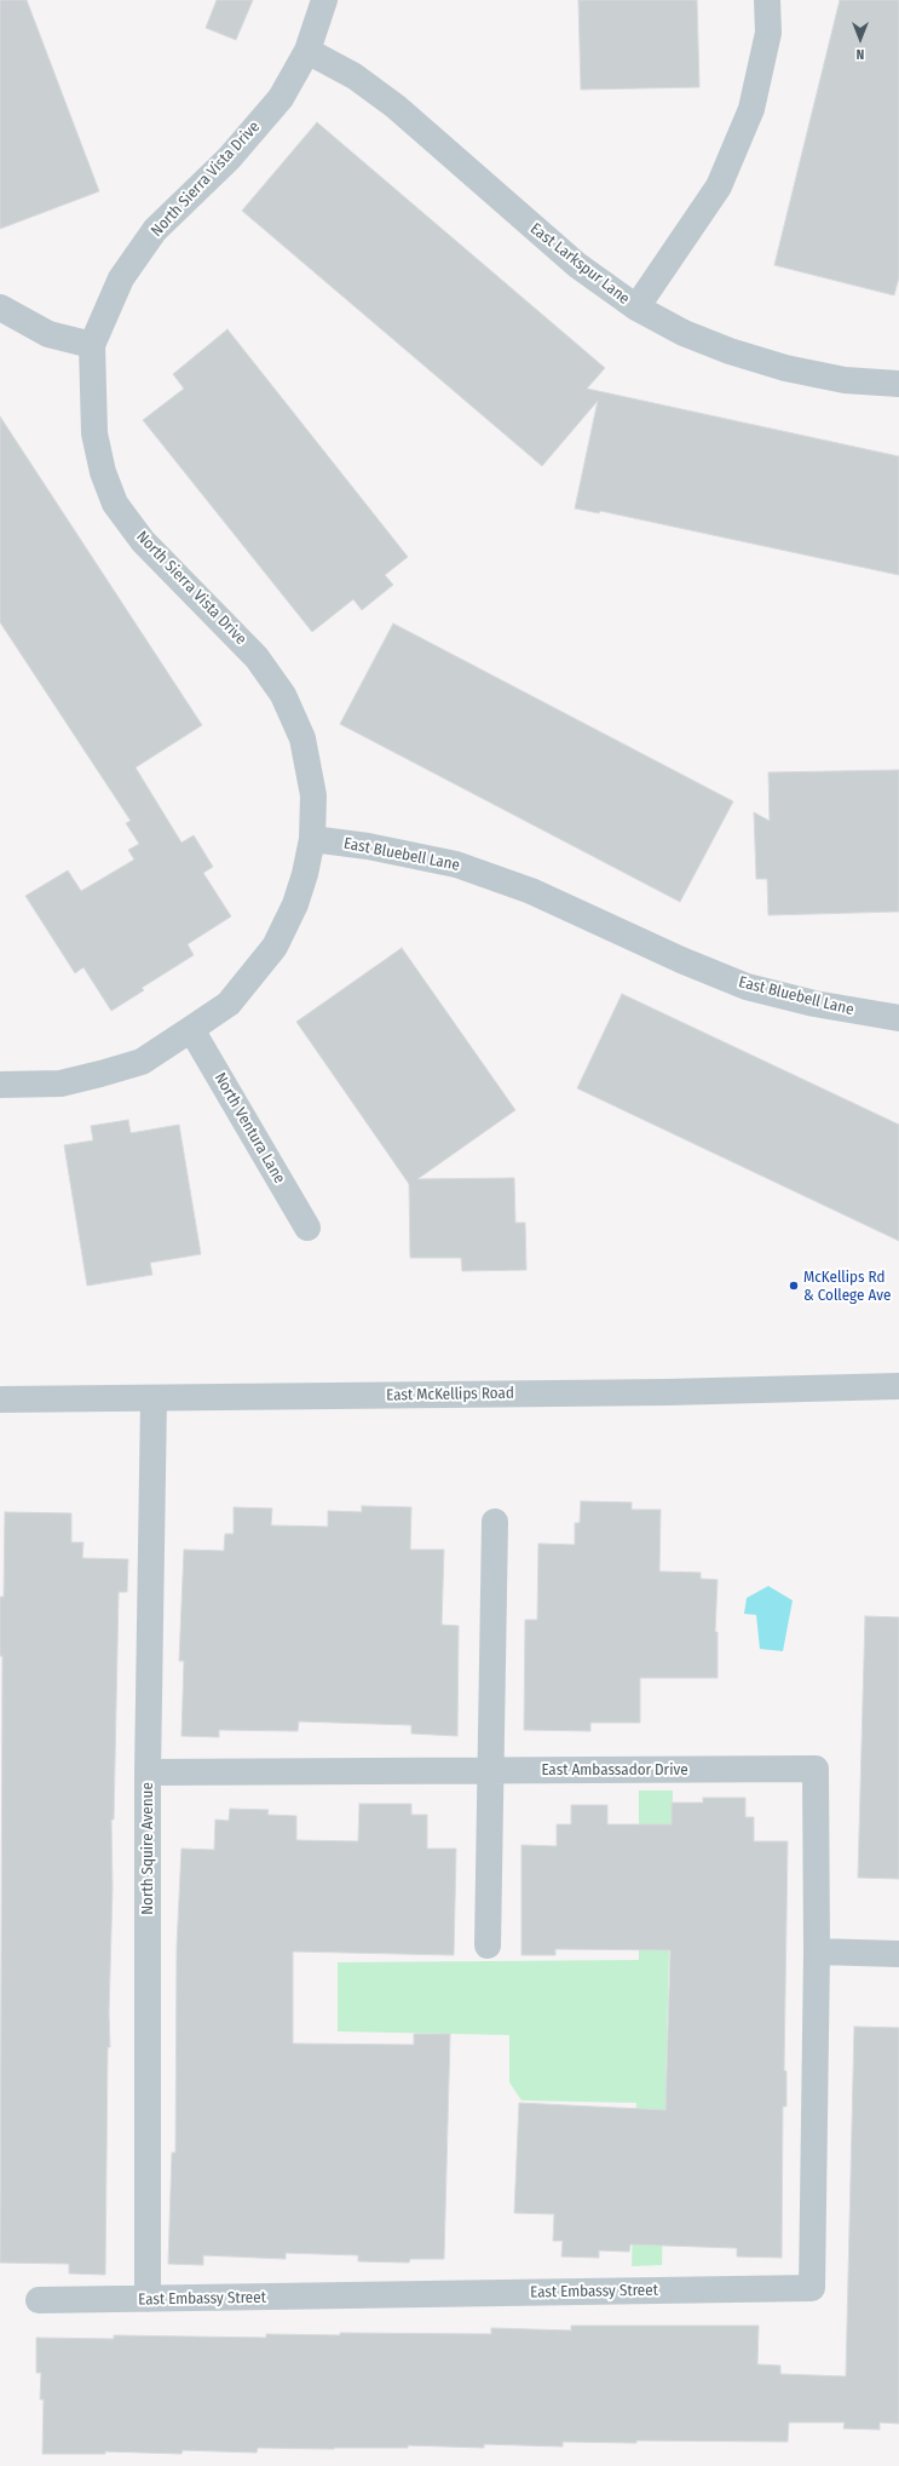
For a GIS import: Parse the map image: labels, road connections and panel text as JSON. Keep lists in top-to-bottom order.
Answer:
{
  "streets": {
    "street": [
      "North Sierra Vista Drive",
      "East Larkspur Lane",
      "East Bluebell Lane",
      "North Ventura Lane",
      "East McKellips Road",
      "East Ambassador Drive",
      "North Squire Avenue",
      "East Embassy Street"
    ]
  },
  "crossings": [
    ["North Sierra Vista Drive", "East Larkspur Lane"],
    ["North Sierra Vista Drive", "East Bluebell Lane"],
    ["East McKellips Road", "North Squire Avenue"],
    ["East Ambassador Drive", "North Squire Avenue"],
    ["East Ambassador Drive", "East Embassy Street"],
    ["North Squire Avenue", "East Embassy Street"]
  ],
  "places": ["McKellips Rd & College Ave"],
  "north": "bottom"
}
